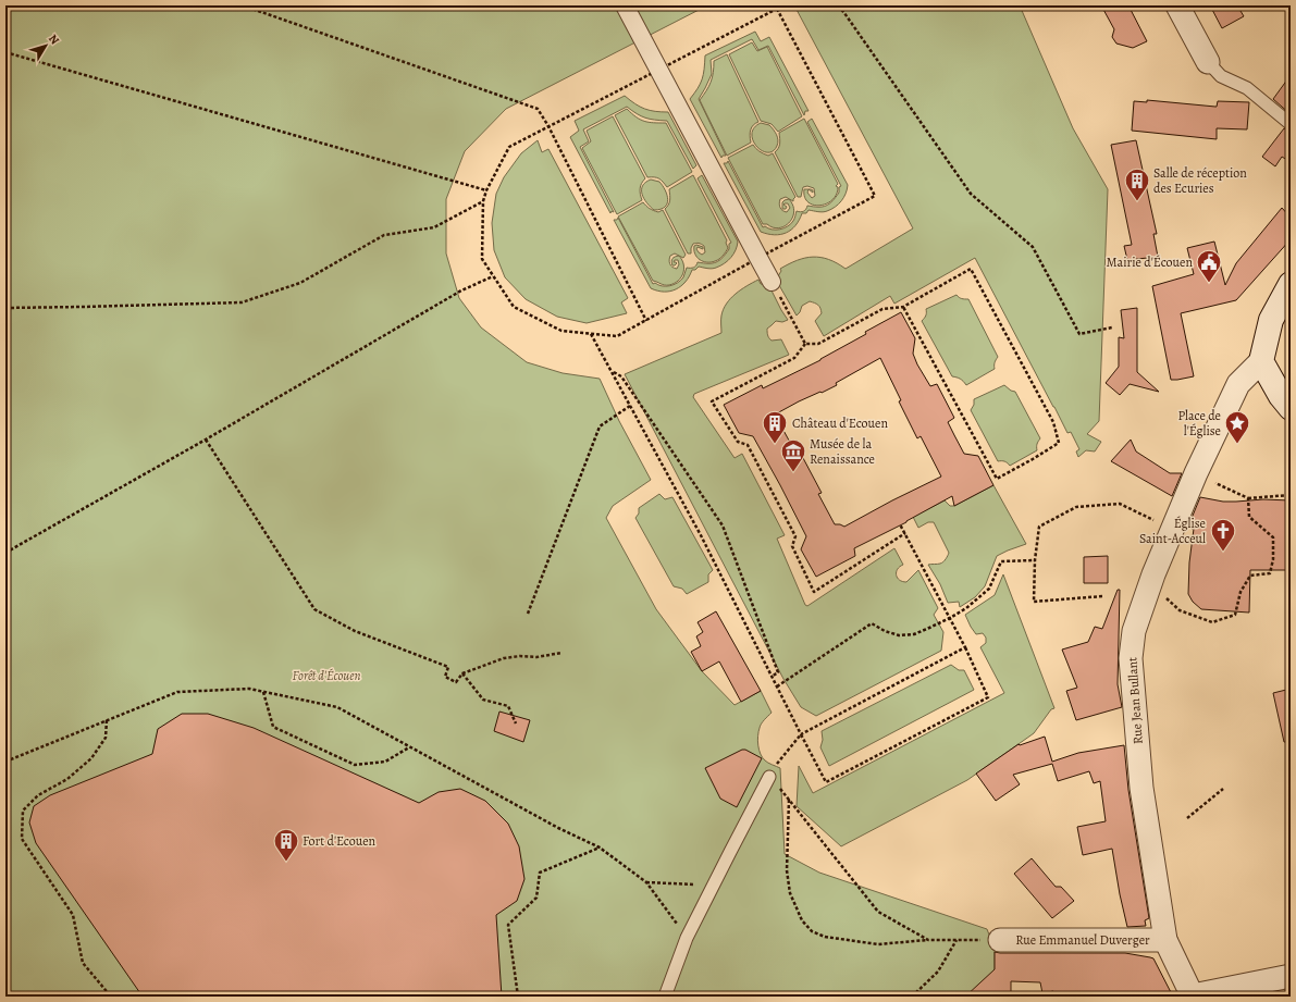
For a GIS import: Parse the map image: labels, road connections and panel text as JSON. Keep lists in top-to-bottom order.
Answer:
{
  "streets": {
    "street": ["Rue Jean Bullant", "Rue Emmanuel Duverger"]
  },
  "crossings": [
    ["Rue Jean Bullant", "Rue Emmanuel Duverger"]
  ],
  "parks": ["Forêt d'Écouen"],
  "places": {
    "building": ["Salle de réception des Ecuries", "Château d'Ecouen", "Fort d'Ecouen"],
    "public building": ["Mairie d'Écouen"],
    "place": ["Place de l'Église"],
    "museum": ["Musée de la Renaissance"],
    "church": ["Église Saint-Acceul"]
  },
  "north": "top right"
}
